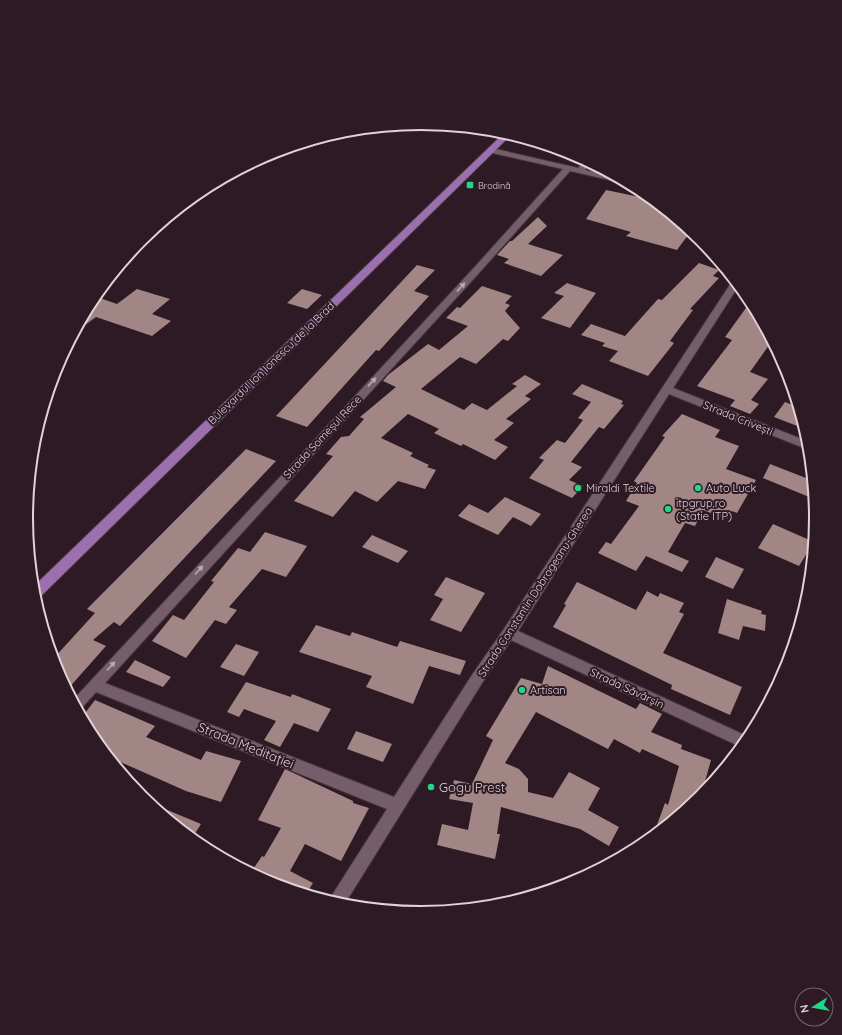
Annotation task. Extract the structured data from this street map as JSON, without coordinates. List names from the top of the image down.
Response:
{
  "streets": {
    "main road": ["Bulevardul Ion Ionescu de la Brad"],
    "street": [
      "Strada Crivești",
      "Strada Someșul Rece",
      "Strada Constantin Dobrogeanu-Gherea",
      "Strada Săvârșin",
      "Strada Meditației"
    ]
  },
  "crossings": [
    ["Strada Crivești", "Strada Constantin Dobrogeanu-Gherea"],
    ["Strada Someșul Rece", "Strada Meditației"],
    ["Strada Constantin Dobrogeanu-Gherea", "Strada Săvârșin"],
    ["Strada Constantin Dobrogeanu-Gherea", "Strada Meditației"]
  ],
  "one_way": ["Strada Someșul Rece"],
  "places": {
    "transit": ["Brodină"],
    "other": [
      "Miraldi Textile",
      "Auto Luck",
      "itpgrup.ro (Statie ITP)",
      "Artisan",
      "Gogu Prest"
    ]
  },
  "north": "left"
}
